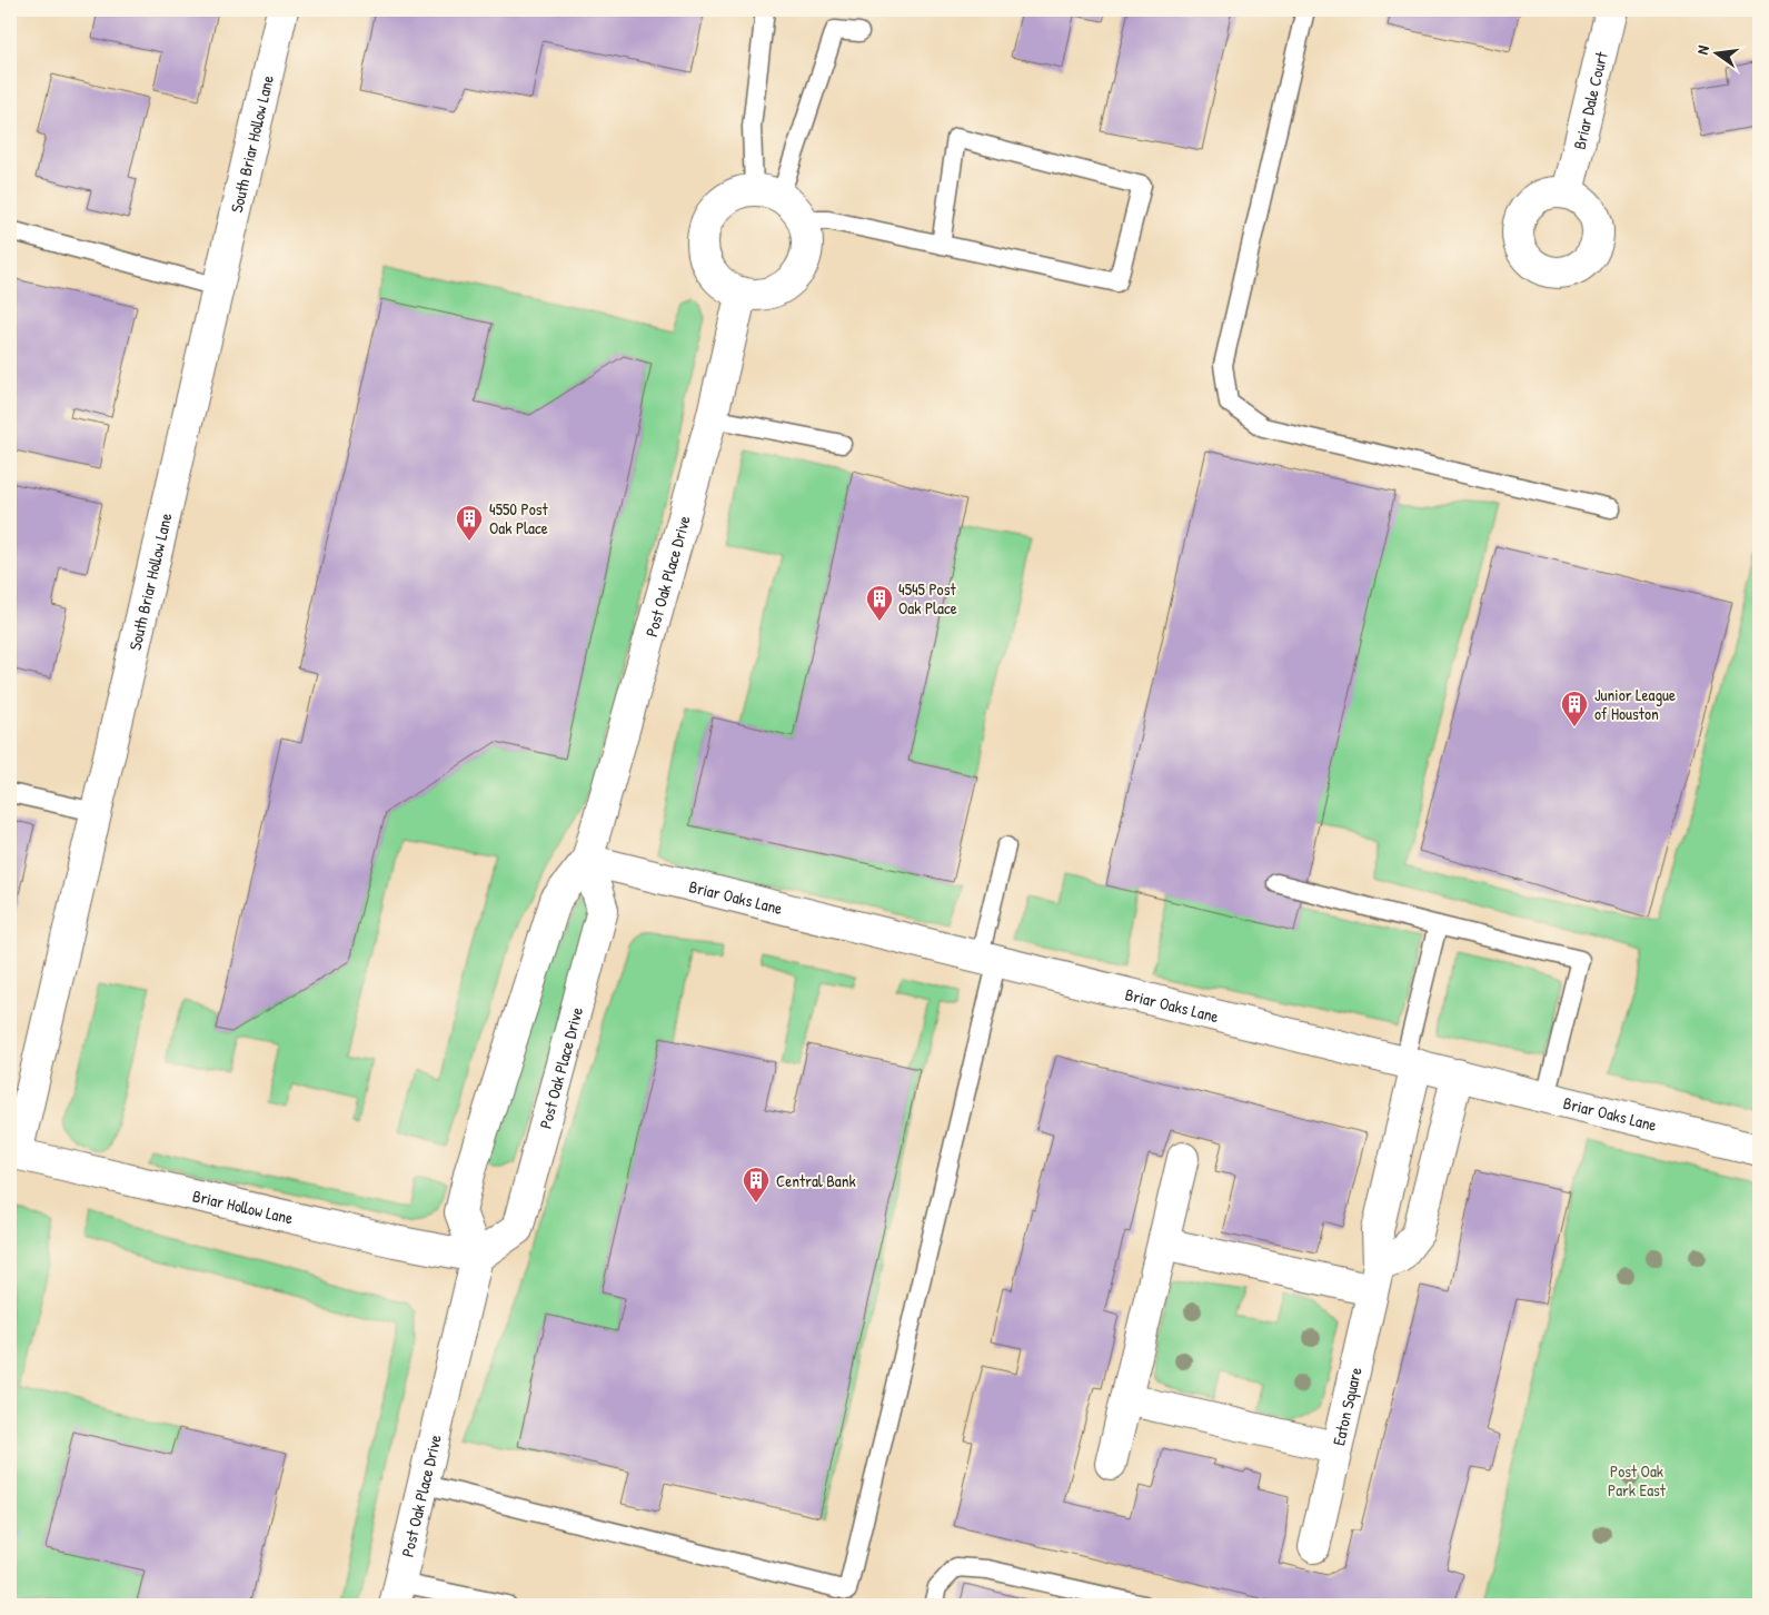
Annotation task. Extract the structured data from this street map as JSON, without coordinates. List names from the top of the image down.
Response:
{
  "streets": {
    "street": [
      "Briar Dale Court",
      "South Briar Hollow Lane",
      "Post Oak Place Drive",
      "Briar Oaks Lane",
      "Briar Hollow Lane",
      "Eaton Square"
    ]
  },
  "crossings": [
    ["South Briar Hollow Lane", "Briar Hollow Lane"],
    ["Post Oak Place Drive", "Briar Oaks Lane"],
    ["Post Oak Place Drive", "Briar Hollow Lane"],
    ["Briar Oaks Lane", "Eaton Square"]
  ],
  "parks": ["Post Oak Park East"],
  "places": {
    "building": [
      "4550 Post Oak Place",
      "4545 Post Oak Place",
      "Junior League of Houston",
      "Central Bank"
    ]
  },
  "north": "left"
}
